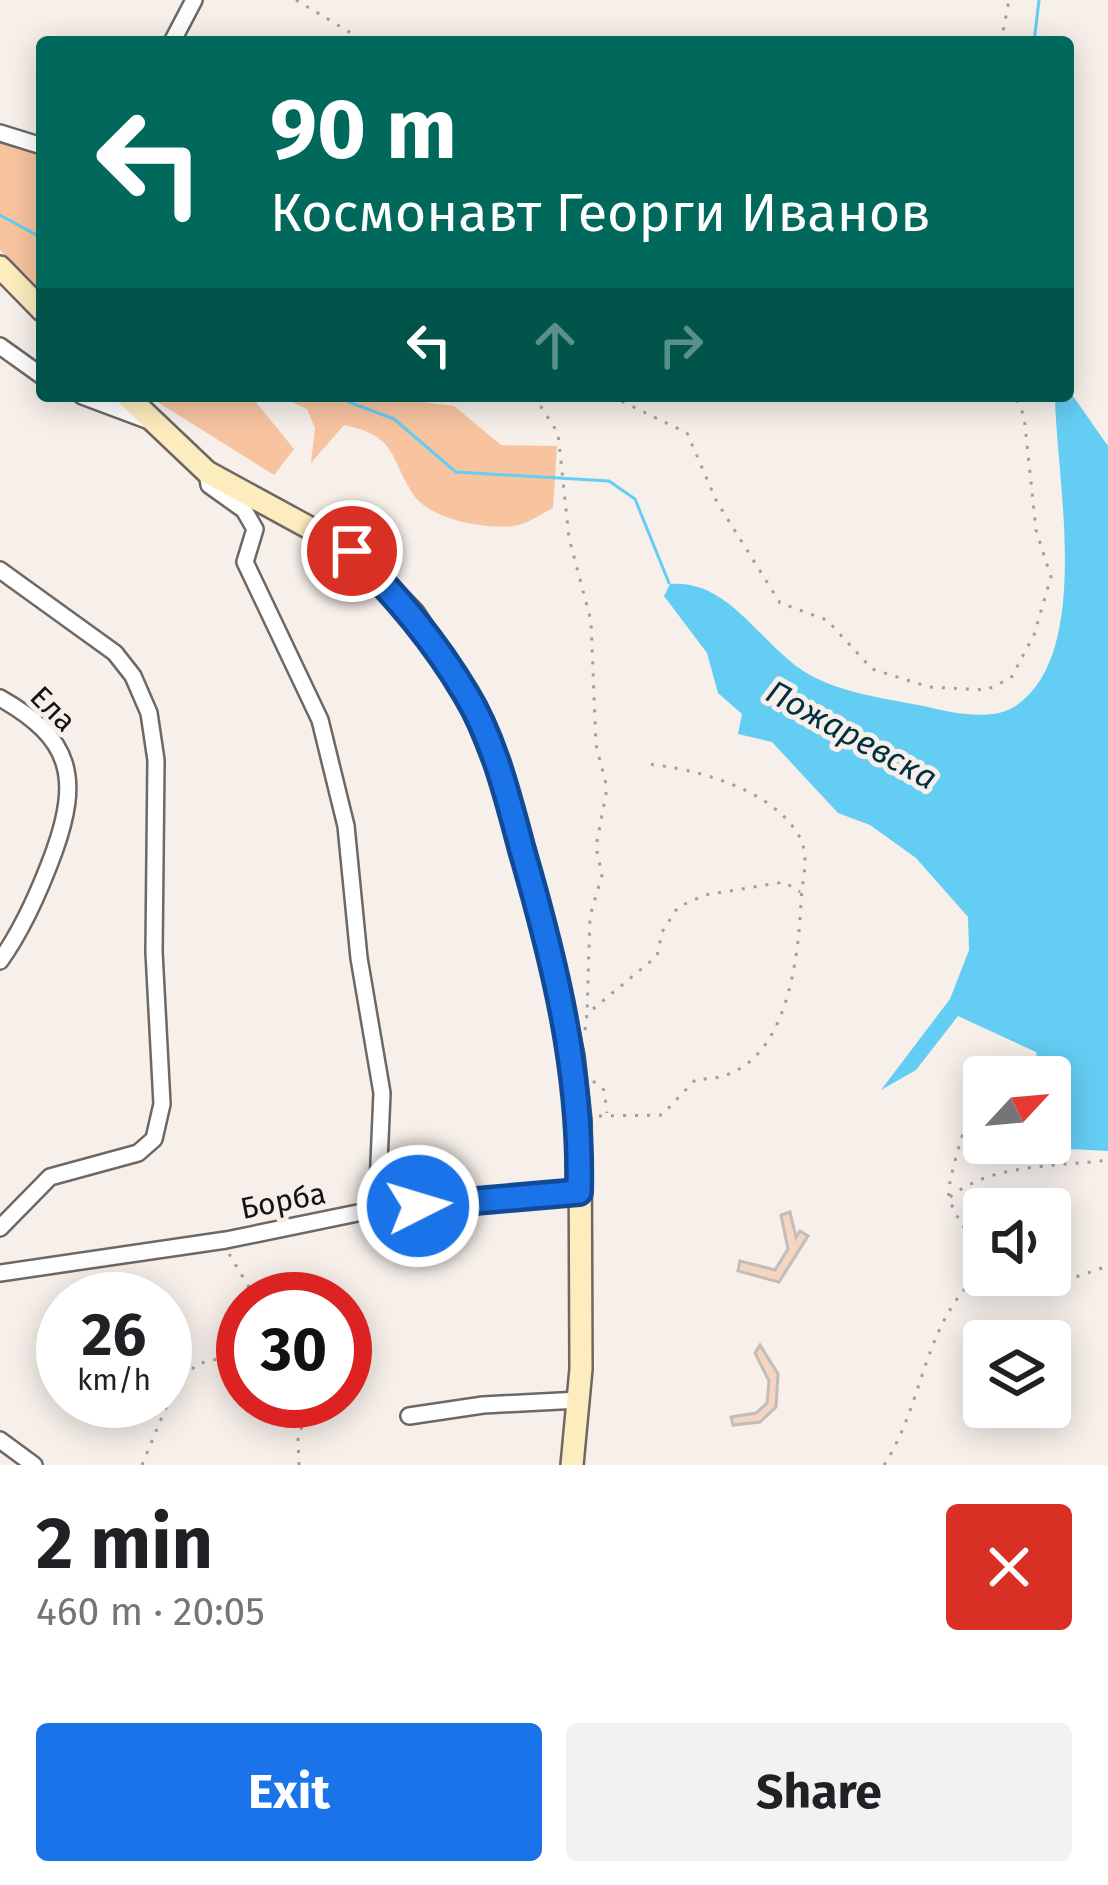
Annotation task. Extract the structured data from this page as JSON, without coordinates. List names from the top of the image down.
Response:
{
  "streets": {
    "street": ["Ела", "Борба"]
  },
  "water": ["Пожаревска"],
  "north": "top right",
  "page": {
    "turn": ["90 m", "Космонавт Георги Иванов"],
    "speed": "26 km/h",
    "limit": "30",
    "heading": ["2 min", "460 m · 20:05"],
    "buttons": ["Exit", "Share"]
  }
}
